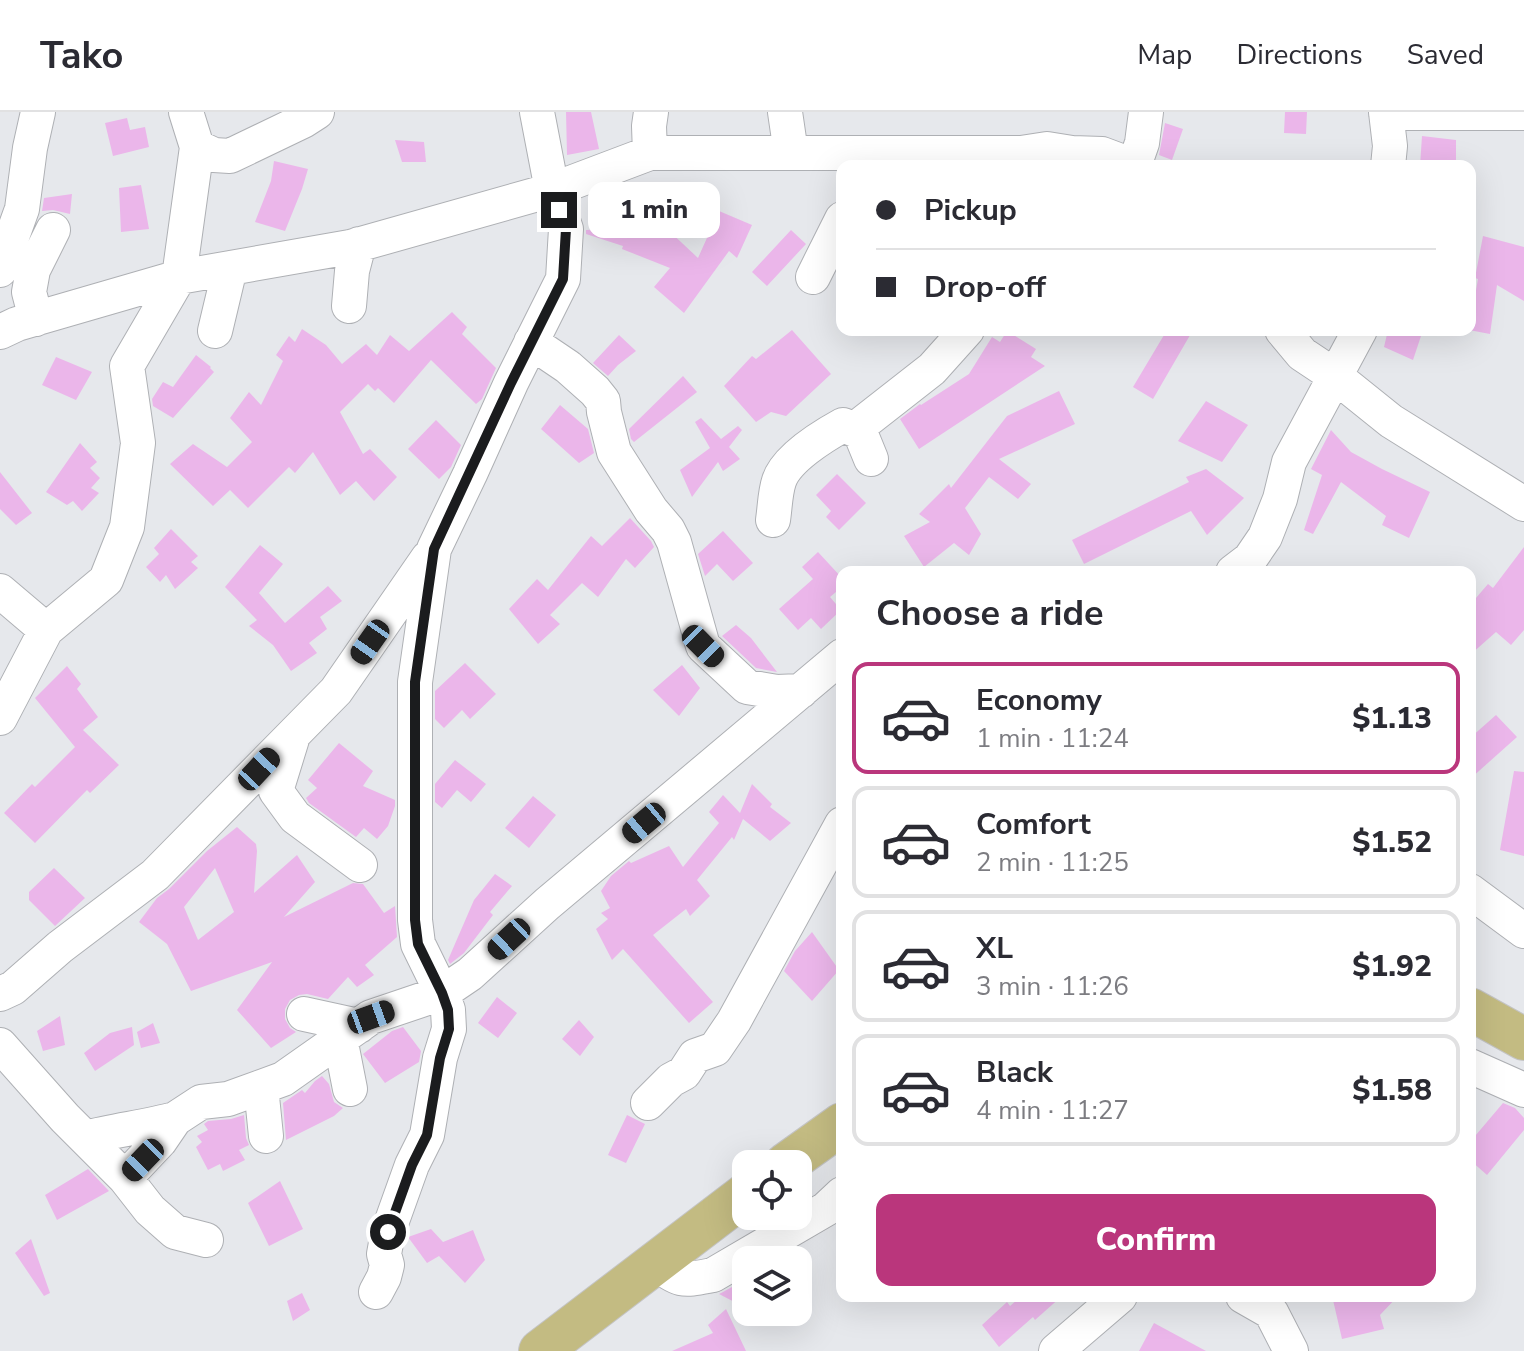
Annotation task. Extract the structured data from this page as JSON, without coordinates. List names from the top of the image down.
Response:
{
  "page": {
    "header": "Tako",
    "nav": ["Map", "Directions", "Saved"],
    "banner": ["Pickup", "Drop-off"],
    "bubble": "1 min",
    "heading": "Choose a ride",
    "list": [
      {
        "name": "Economy",
        "note": "1 min · 11:24",
        "value": "$1.13"
      },
      {
        "name": "Comfort",
        "note": "2 min · 11:25",
        "value": "$1.52"
      },
      {
        "name": "XL",
        "note": "3 min · 11:26",
        "value": "$1.92"
      },
      {
        "name": "Black",
        "note": "4 min · 11:27",
        "value": "$1.58"
      }
    ],
    "buttons": "Confirm"
  }
}
